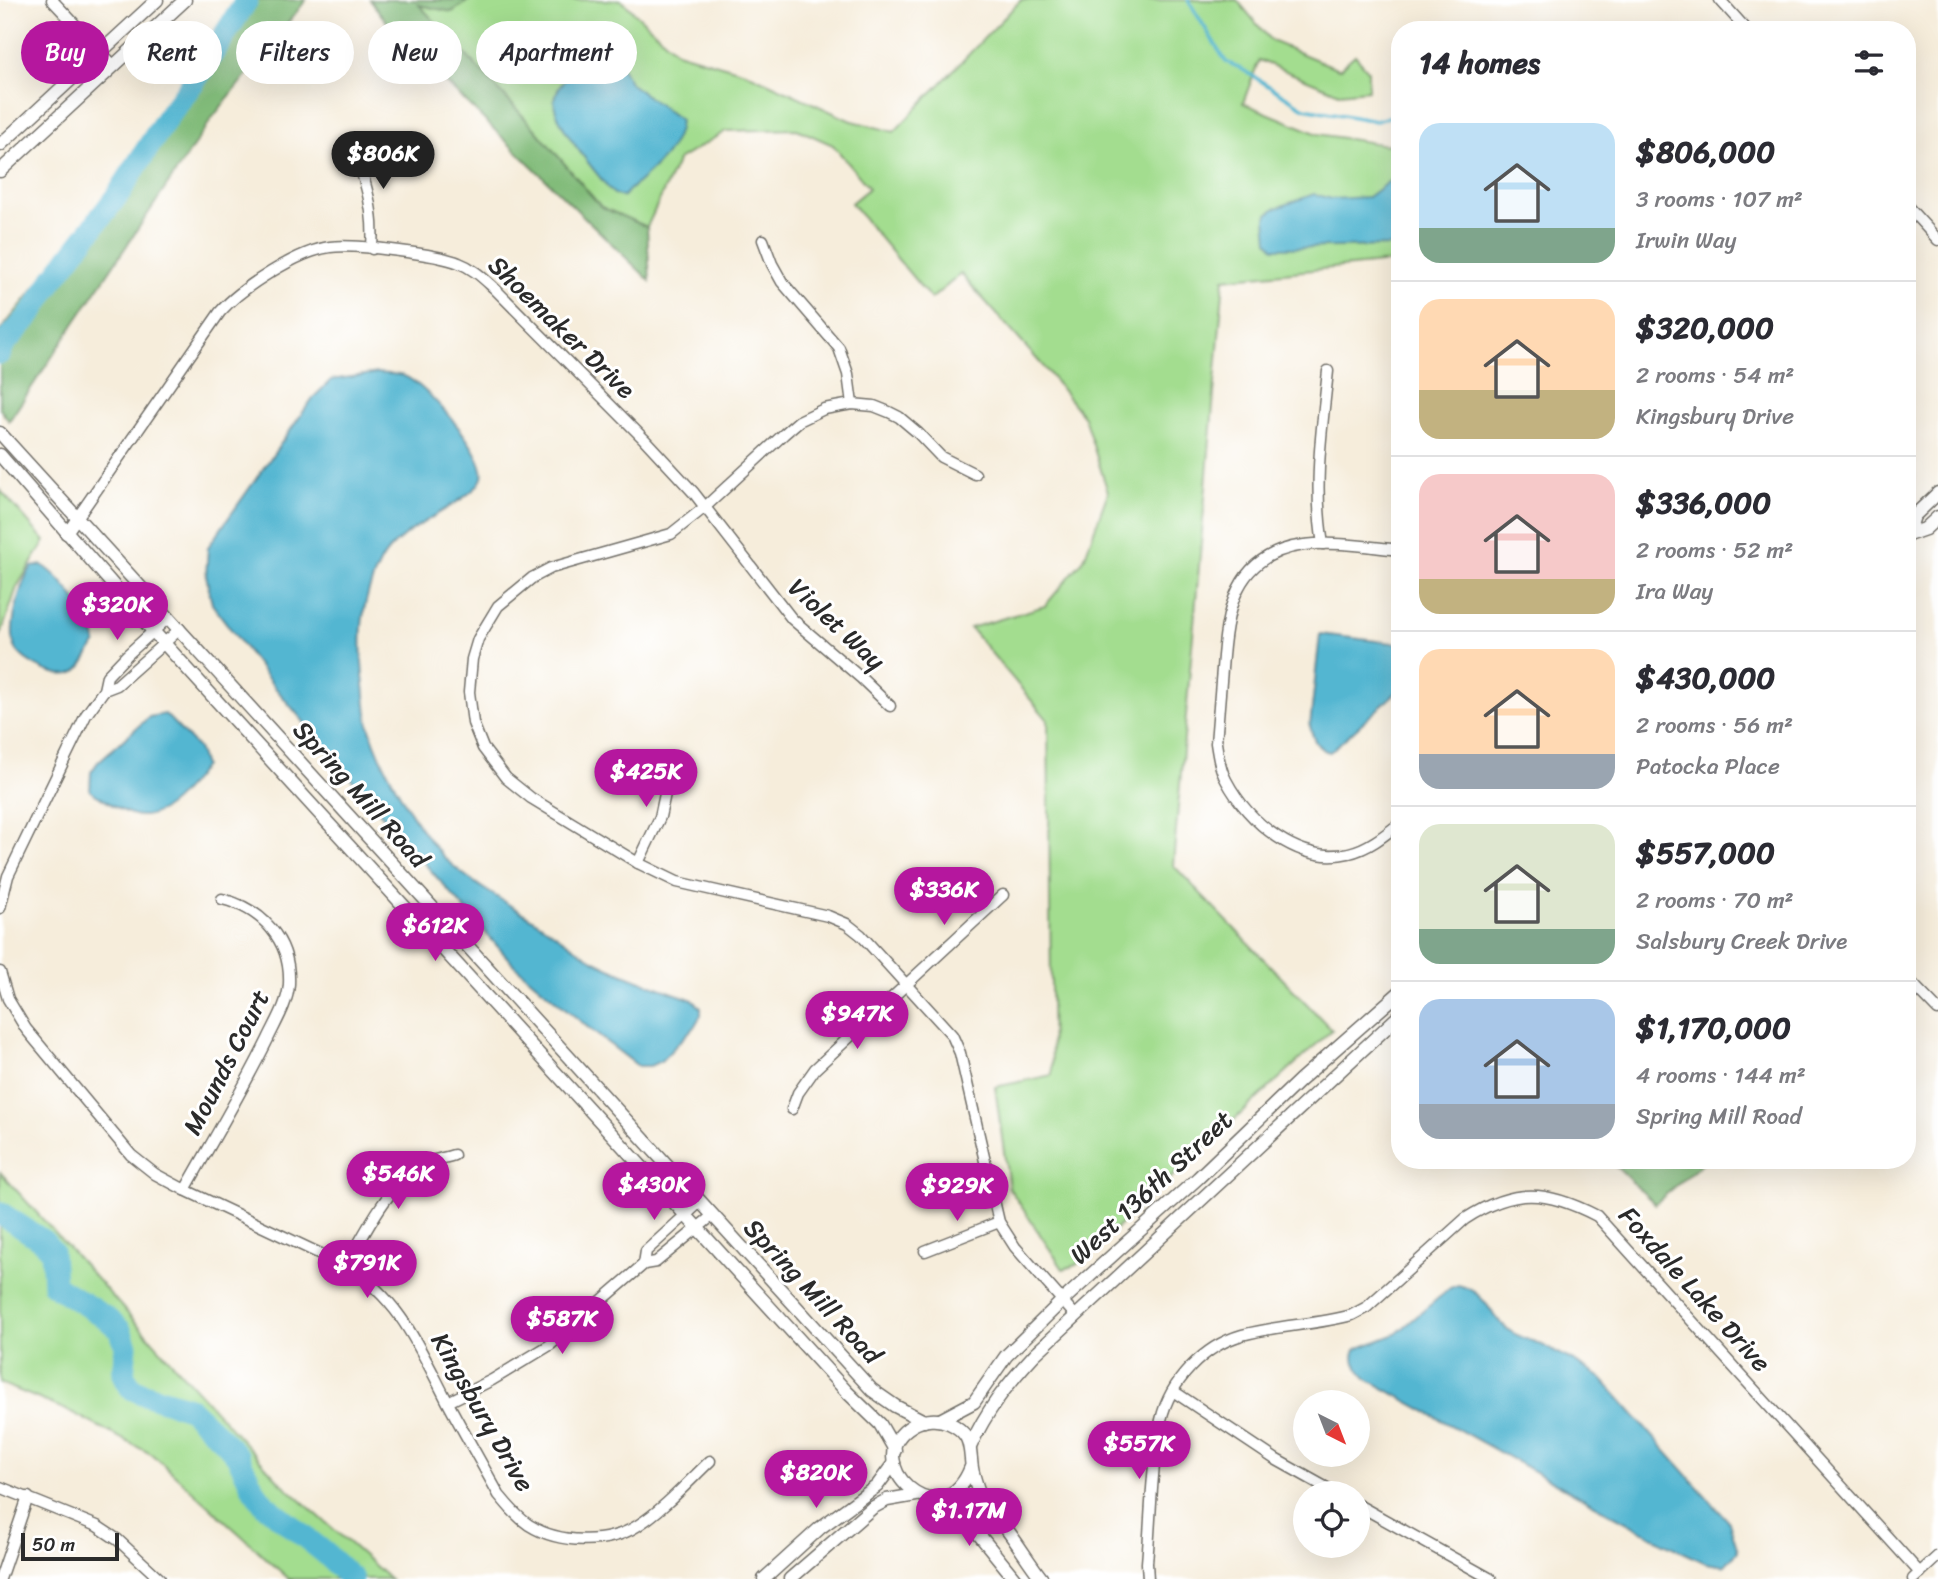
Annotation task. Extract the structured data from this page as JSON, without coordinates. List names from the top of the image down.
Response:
{
  "streets": {
    "street": [
      "Shoemaker Drive",
      "Violet Way",
      "Spring Mill Road",
      "Mounds Court",
      "West 136th Street",
      "Foxdale Lake Drive",
      "Kingsbury Drive"
    ]
  },
  "crossings": [
    ["Shoemaker Drive", "Violet Way"],
    ["Shoemaker Drive", "Spring Mill Road"],
    ["Spring Mill Road", "West 136th Street"],
    ["Mounds Court", "Kingsbury Drive"]
  ],
  "scale_bar": "50 m",
  "north": "bottom right",
  "page": {
    "chip": [
      "Buy",
      "Rent",
      "Filters",
      "New",
      "Apartment"
    ],
    "heading": "14 homes",
    "list": [
      {
        "name": "$806,000",
        "note": "3 rooms · 107 m² · Irwin Way"
      },
      {
        "name": "$320,000",
        "note": "2 rooms · 54 m² · Kingsbury Drive"
      },
      {
        "name": "$336,000",
        "note": "2 rooms · 52 m² · Ira Way"
      },
      {
        "name": "$430,000",
        "note": "2 rooms · 56 m² · Patocka Place"
      },
      {
        "name": "$557,000",
        "note": "2 rooms · 70 m² · Salsbury Creek Drive"
      },
      {
        "name": "$1,170,000",
        "note": "4 rooms · 144 m² · Spring Mill Road"
      }
    ],
    "price": [
      "$806K",
      "$320K",
      "$425K",
      "$336K",
      "$612K",
      "$947K",
      "$546K",
      "$430K",
      "$929K",
      "$791K",
      "$587K",
      "$557K",
      "$820K",
      "$1.17M"
    ],
    "scale": "50 m"
  }
}
